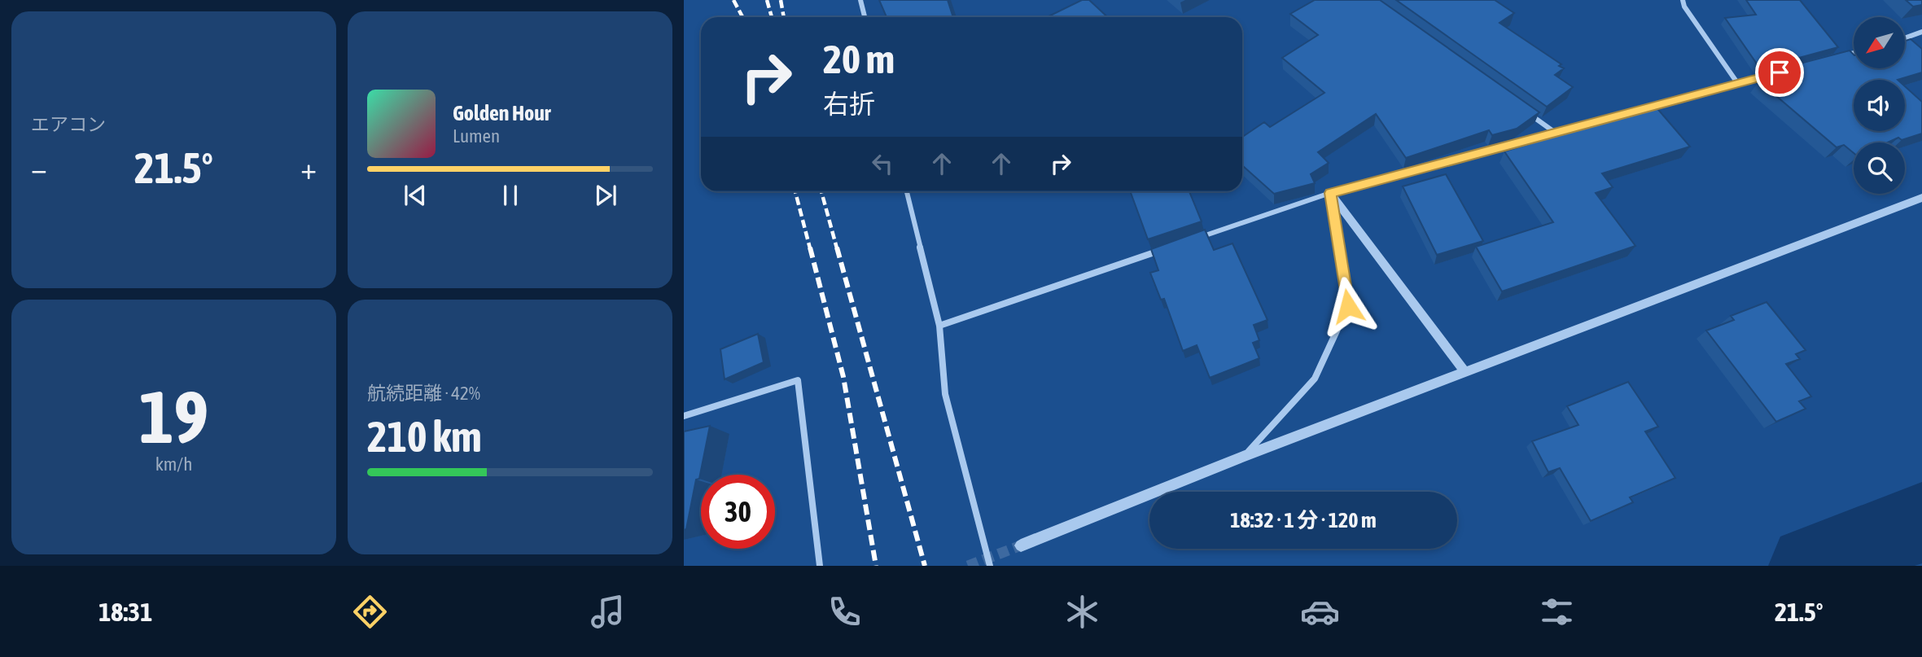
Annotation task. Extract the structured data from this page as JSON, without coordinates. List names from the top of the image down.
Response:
{
  "north": "bottom left",
  "page": {
    "tile": [
      "エアコン",
      ["19", "km/h"],
      ["航続距離 · 42%", "210 km"]
    ],
    "turn": ["20 m", "右折"],
    "song": ["Golden Hour", "Lumen"],
    "heat": ["−", "21.5°", "+"],
    "limit": "30",
    "trip": "18:32 · 1 分 · 120 m",
    "tabs": ["18:31", "21.5°"]
  }
}
